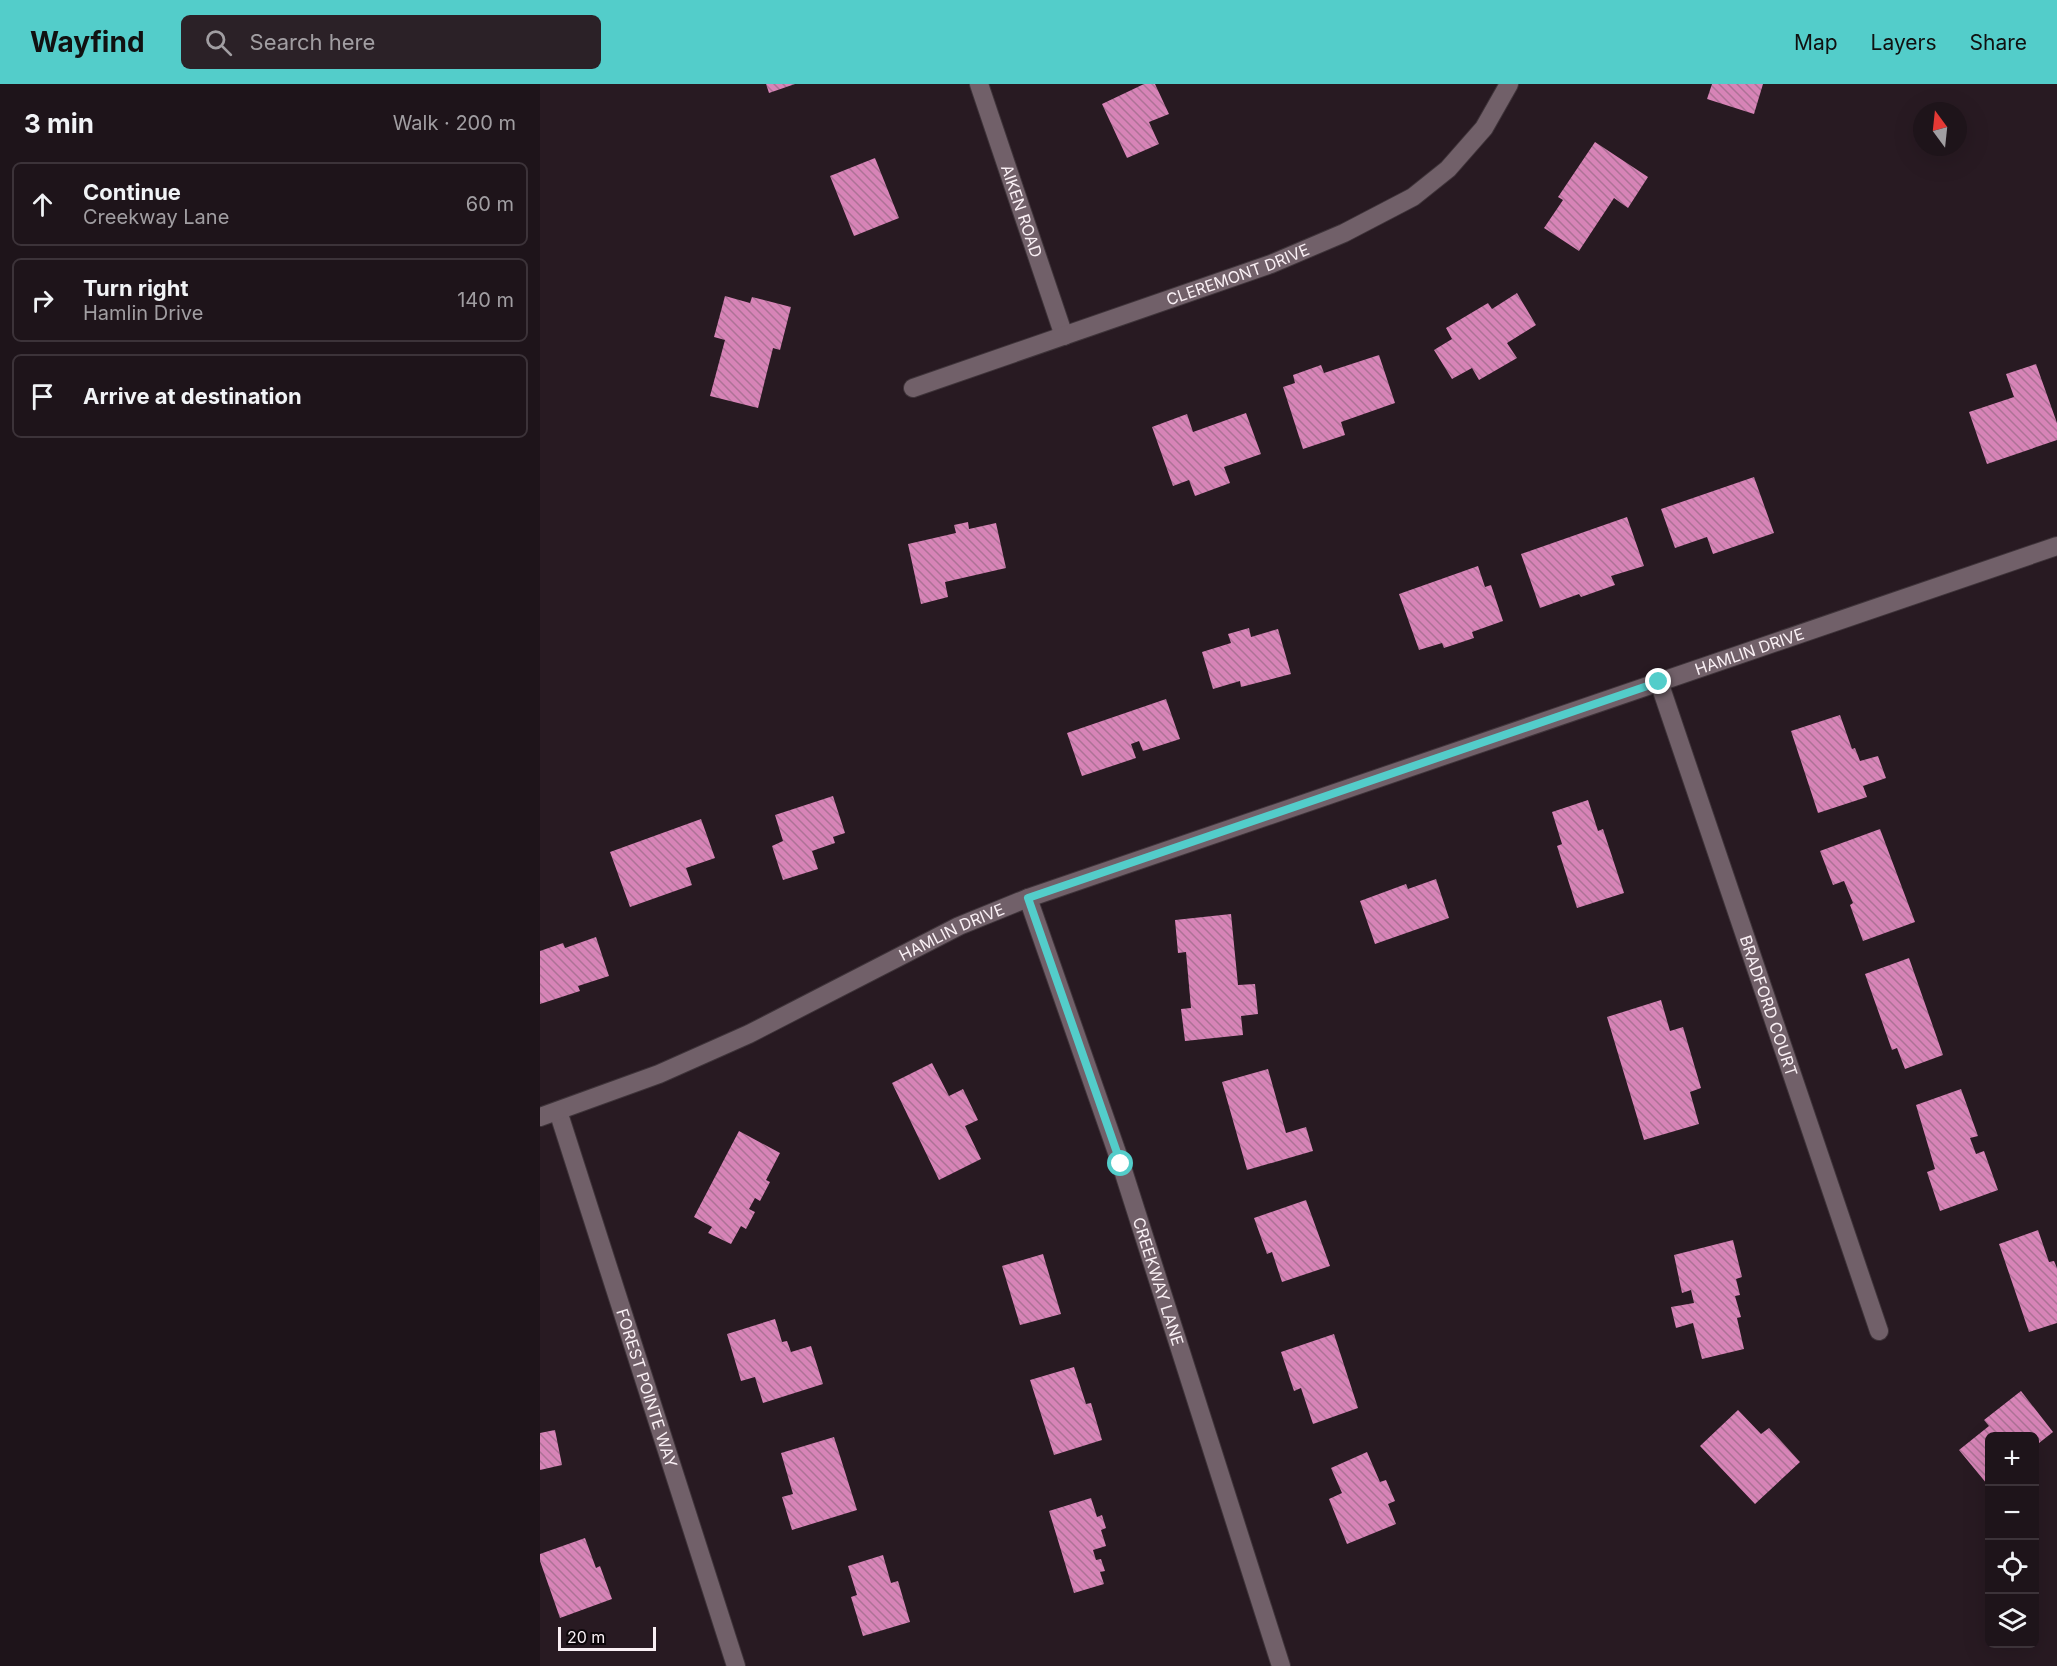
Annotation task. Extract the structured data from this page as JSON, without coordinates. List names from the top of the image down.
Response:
{
  "streets": {
    "street": [
      "AIKEN ROAD",
      "CLEREMONT DRIVE",
      "HAMLIN DRIVE",
      "BRADFORD COURT",
      "CREEKWAY LANE",
      "FOREST POINTE WAY"
    ]
  },
  "crossings": [
    ["AIKEN ROAD", "CLEREMONT DRIVE"],
    ["HAMLIN DRIVE", "BRADFORD COURT"],
    ["HAMLIN DRIVE", "CREEKWAY LANE"],
    ["HAMLIN DRIVE", "FOREST POINTE WAY"]
  ],
  "scale_bar": "20 m",
  "north": "top",
  "page": {
    "header": "Wayfind",
    "search": "Search here",
    "nav": ["Map", "Layers", "Share"],
    "heading": ["3 min", "Walk · 200 m"],
    "list": [
      ["Continue", "Creekway Lane", "60 m"],
      ["Turn right", "Hamlin Drive", "140 m"],
      "Arrive at destination"
    ],
    "map_buttons": ["+", "−"],
    "scale": "20 m"
  }
}
